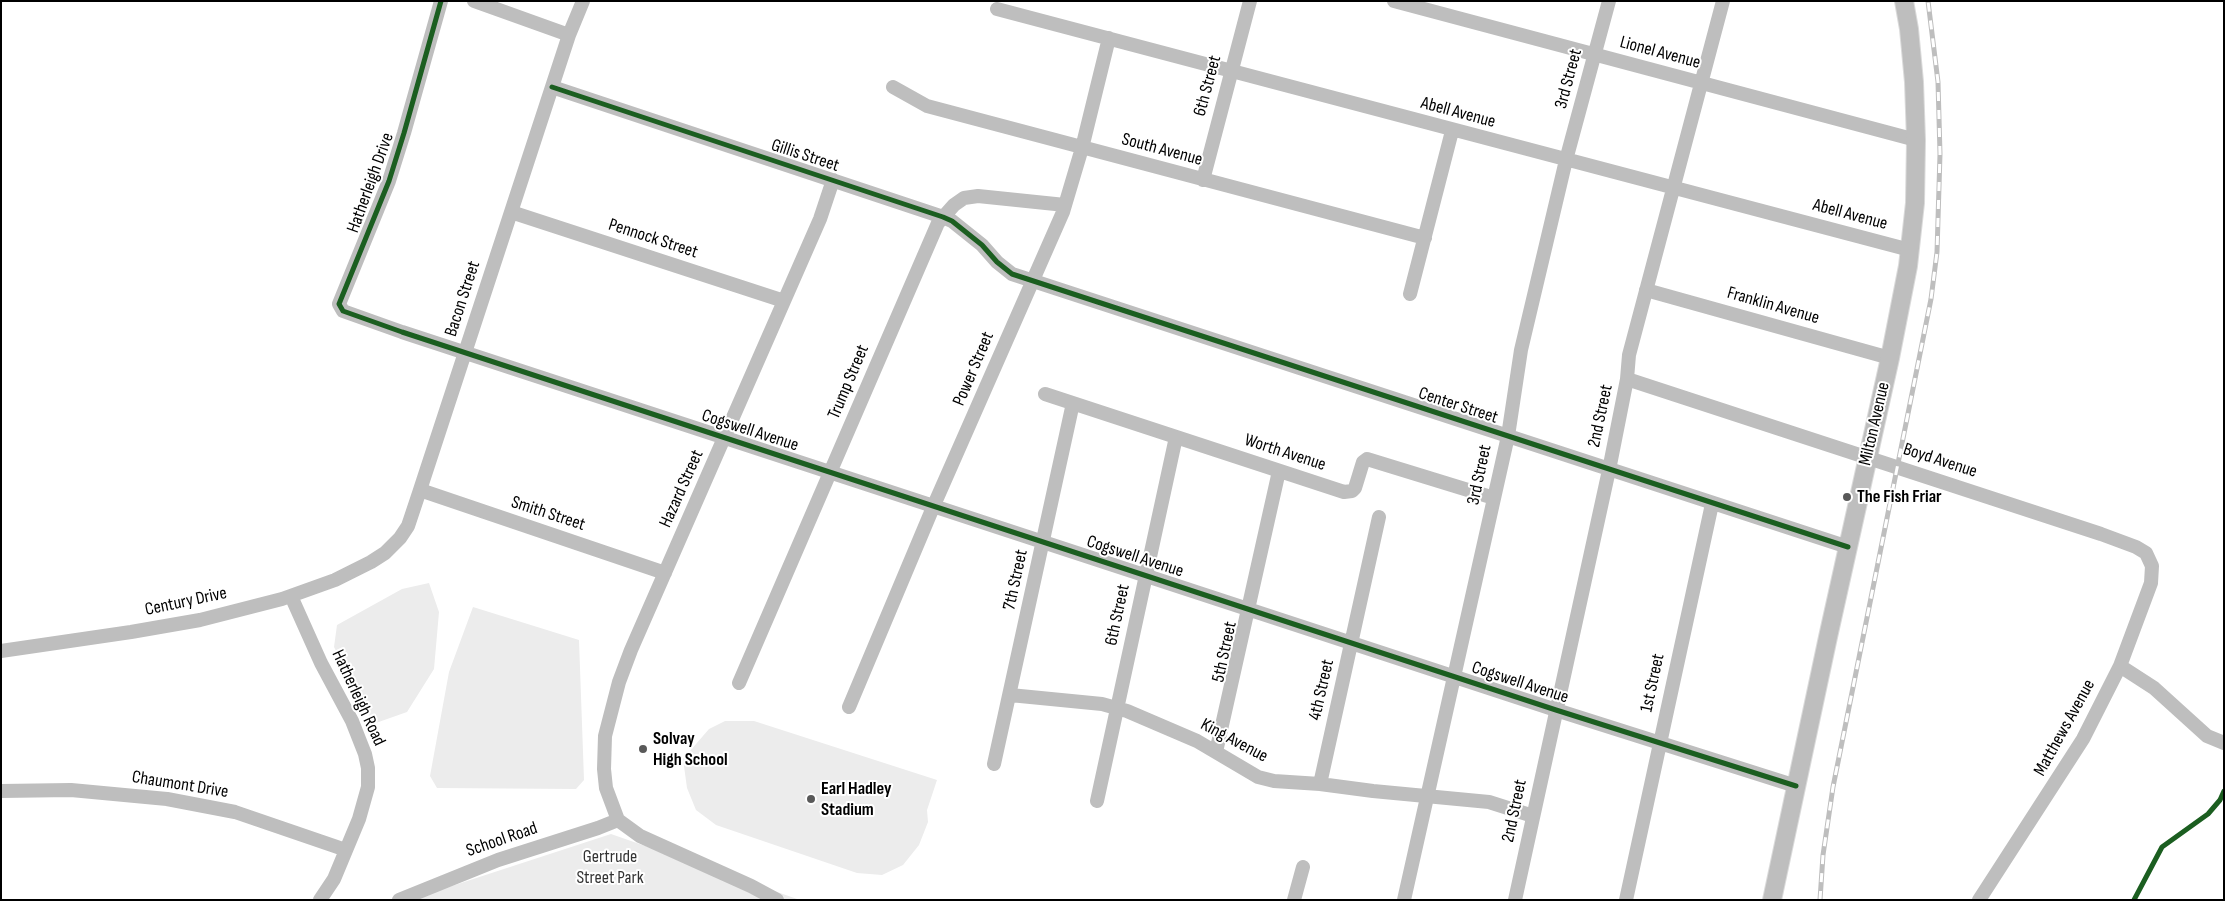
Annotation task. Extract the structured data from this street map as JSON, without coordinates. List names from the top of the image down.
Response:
{
  "streets": {
    "main road": ["Milton Avenue"],
    "street": [
      "Lionel Avenue",
      "3rd Street",
      "6th Street",
      "Abell Avenue",
      "South Avenue",
      "Gillis Street",
      "Hatherleigh Drive",
      "Pennock Street",
      "Bacon Street",
      "Franklin Avenue",
      "Power Street",
      "Trump Street",
      "Center Street",
      "2nd Street",
      "Cogswell Avenue",
      "Worth Avenue",
      "Boyd Avenue",
      "Hazard Street",
      "Smith Street",
      "7th Street",
      "Century Drive",
      "5th Street",
      "1st Street",
      "4th Street",
      "Hatherleigh Road",
      "Matthews Avenue",
      "King Avenue",
      "Chaumont Drive",
      "School Road"
    ]
  },
  "crossings": [
    ["Lionel Avenue", "3rd Street"],
    ["Lionel Avenue", "2nd Street"],
    ["Lionel Avenue", "Milton Avenue"],
    ["3rd Street", "Abell Avenue"],
    ["3rd Street", "Center Street"],
    ["3rd Street", "Cogswell Avenue"],
    ["3rd Street", "Worth Avenue"],
    ["3rd Street", "King Avenue"],
    ["6th Street", "Abell Avenue"],
    ["6th Street", "South Avenue"],
    ["6th Street", "Cogswell Avenue"],
    ["6th Street", "Worth Avenue"],
    ["6th Street", "King Avenue"],
    ["Abell Avenue", "Power Street"],
    ["Abell Avenue", "2nd Street"],
    ["Abell Avenue", "Milton Avenue"],
    ["South Avenue", "Power Street"],
    ["Gillis Street", "Bacon Street"],
    ["Gillis Street", "Power Street"],
    ["Gillis Street", "Trump Street"],
    ["Gillis Street", "Center Street"],
    ["Gillis Street", "Hazard Street"],
    ["Hatherleigh Drive", "Cogswell Avenue"],
    ["Pennock Street", "Bacon Street"],
    ["Pennock Street", "Hazard Street"],
    ["Bacon Street", "Cogswell Avenue"],
    ["Bacon Street", "Smith Street"],
    ["Bacon Street", "Century Drive"],
    ["Franklin Avenue", "2nd Street"],
    ["Franklin Avenue", "Milton Avenue"],
    ["Power Street", "Trump Street"],
    ["Power Street", "Center Street"],
    ["Power Street", "Cogswell Avenue"],
    ["Trump Street", "Cogswell Avenue"],
    ["Center Street", "2nd Street"],
    ["Center Street", "Milton Avenue"],
    ["Center Street", "1st Street"],
    ["2nd Street", "Cogswell Avenue"],
    ["2nd Street", "Boyd Avenue"],
    ["2nd Street", "King Avenue"],
    ["Milton Avenue", "Cogswell Avenue"],
    ["Milton Avenue", "Boyd Avenue"],
    ["Cogswell Avenue", "Hazard Street"],
    ["Cogswell Avenue", "7th Street"],
    ["Cogswell Avenue", "5th Street"],
    ["Cogswell Avenue", "1st Street"],
    ["Cogswell Avenue", "4th Street"],
    ["Worth Avenue", "7th Street"],
    ["Worth Avenue", "5th Street"],
    ["Boyd Avenue", "Matthews Avenue"],
    ["Hazard Street", "Smith Street"],
    ["Hazard Street", "School Road"],
    ["7th Street", "King Avenue"],
    ["Century Drive", "Hatherleigh Road"],
    ["5th Street", "King Avenue"],
    ["4th Street", "King Avenue"],
    ["Hatherleigh Road", "Chaumont Drive"]
  ],
  "parks": ["Gertrude Street Park"],
  "places": ["The Fish Friar", "Solvay High School", "Earl Hadley Stadium"]
}
